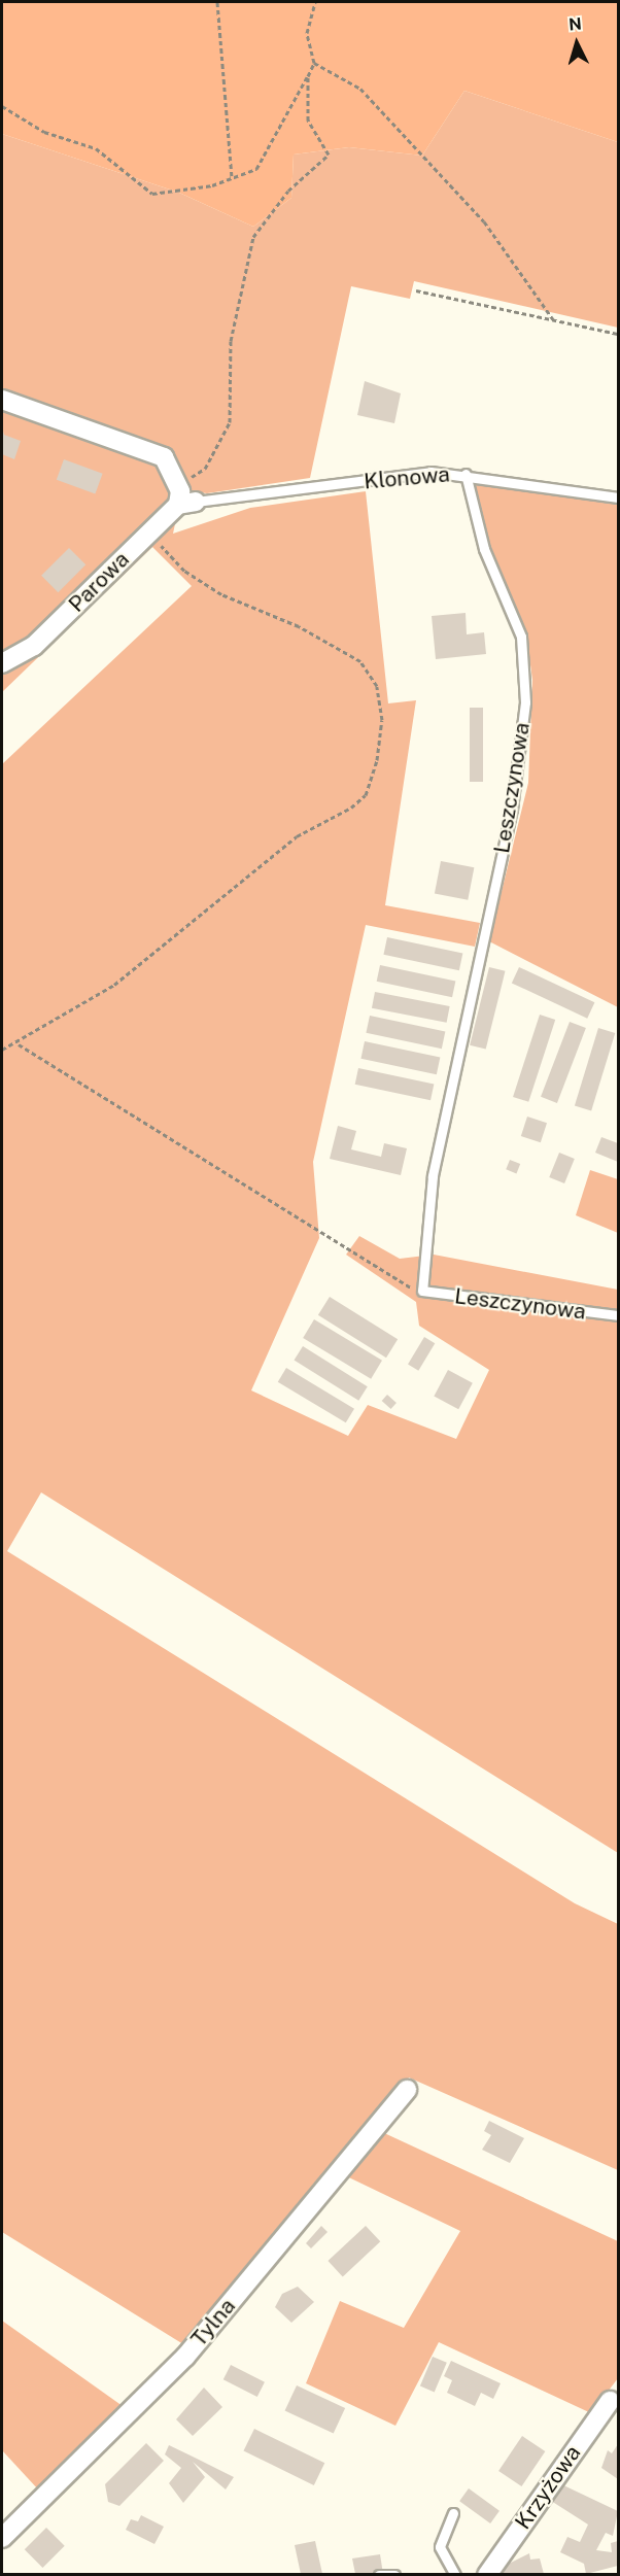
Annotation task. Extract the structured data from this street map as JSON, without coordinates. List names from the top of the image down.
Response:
{
  "streets": {
    "street": ["Parowa", "Tylna", "Krzyżowa"],
    "lane": ["Klonowa", "Leszczynowa"]
  },
  "crossings": [
    ["Klonowa", "Parowa"],
    ["Klonowa", "Leszczynowa"]
  ],
  "north": "top"
}
